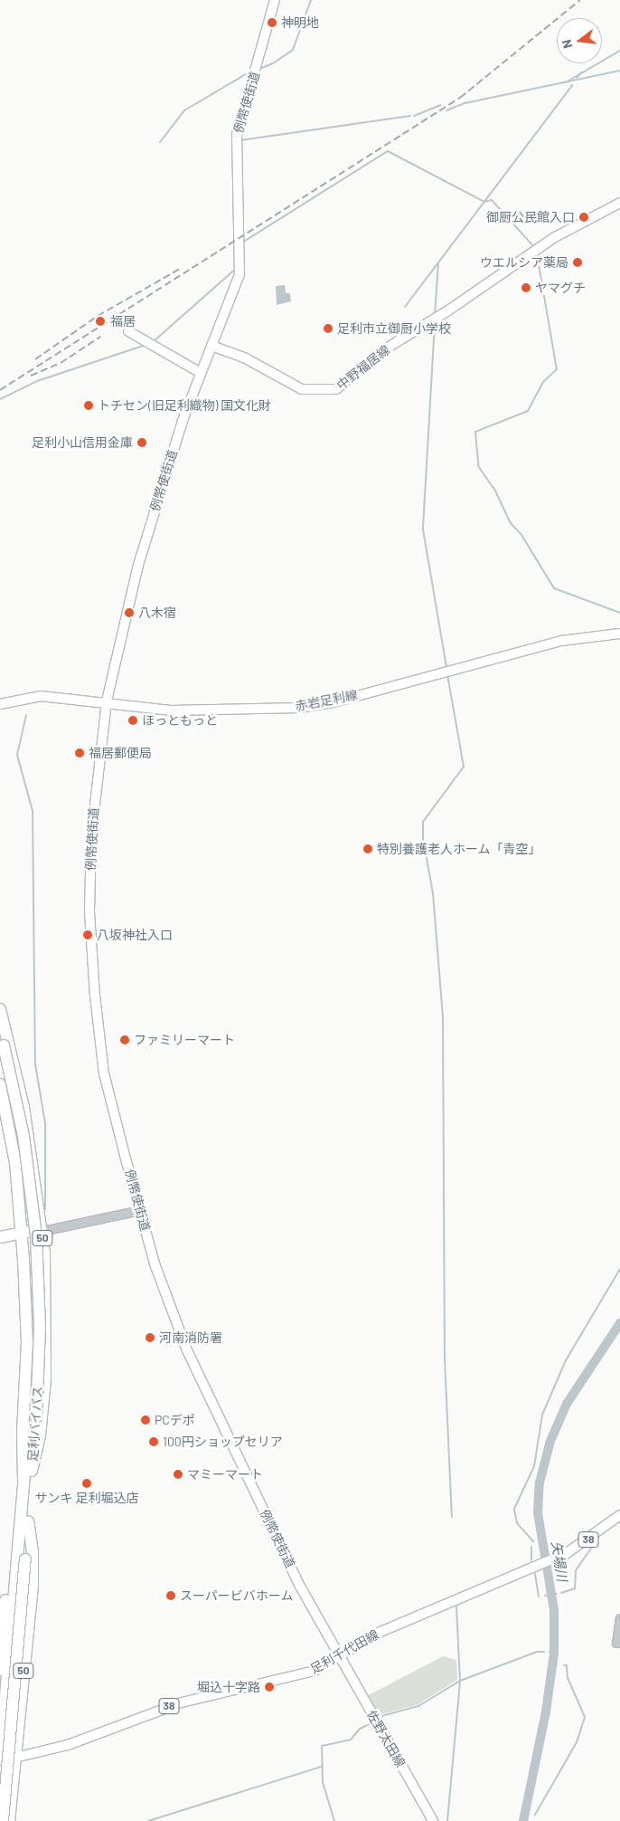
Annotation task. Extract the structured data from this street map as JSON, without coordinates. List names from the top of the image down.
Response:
{
  "streets": {
    "highway": ["50", "足利バイパス"],
    "main road": [
      "例幣使街道",
      "中野福居線",
      "赤岩足利線",
      "38",
      "足利千代田線",
      "佐野太田線"
    ]
  },
  "crossings": [
    ["例幣使街道", "中野福居線"],
    ["例幣使街道", "赤岩足利線"],
    ["例幣使街道", "足利千代田線"],
    ["例幣使街道", "佐野太田線"],
    ["50", "足利バイパス"],
    ["50", "足利千代田線"],
    ["足利バイパス", "足利千代田線"],
    ["足利千代田線", "佐野太田線"]
  ],
  "water": ["矢場川"],
  "places": [
    "神明地",
    "御厨公民館入口",
    "ウエルシア薬局",
    "ヤマグチ",
    "福居",
    "足利市立御厨小学校",
    "トチセン(旧足利織物) 国文化財",
    "足利小山信用金庫",
    "八木宿",
    "ほっともっと",
    "福居郵便局",
    "特別養護老人ホーム「青空」",
    "八坂神社入口",
    "ファミリーマート",
    "河南消防署",
    "PCデポ",
    "100円ショップセリア",
    "マミーマート",
    "サンキ 足利堀込店",
    "スーパービバホーム",
    "堀込十字路"
  ],
  "north": "left"
}
